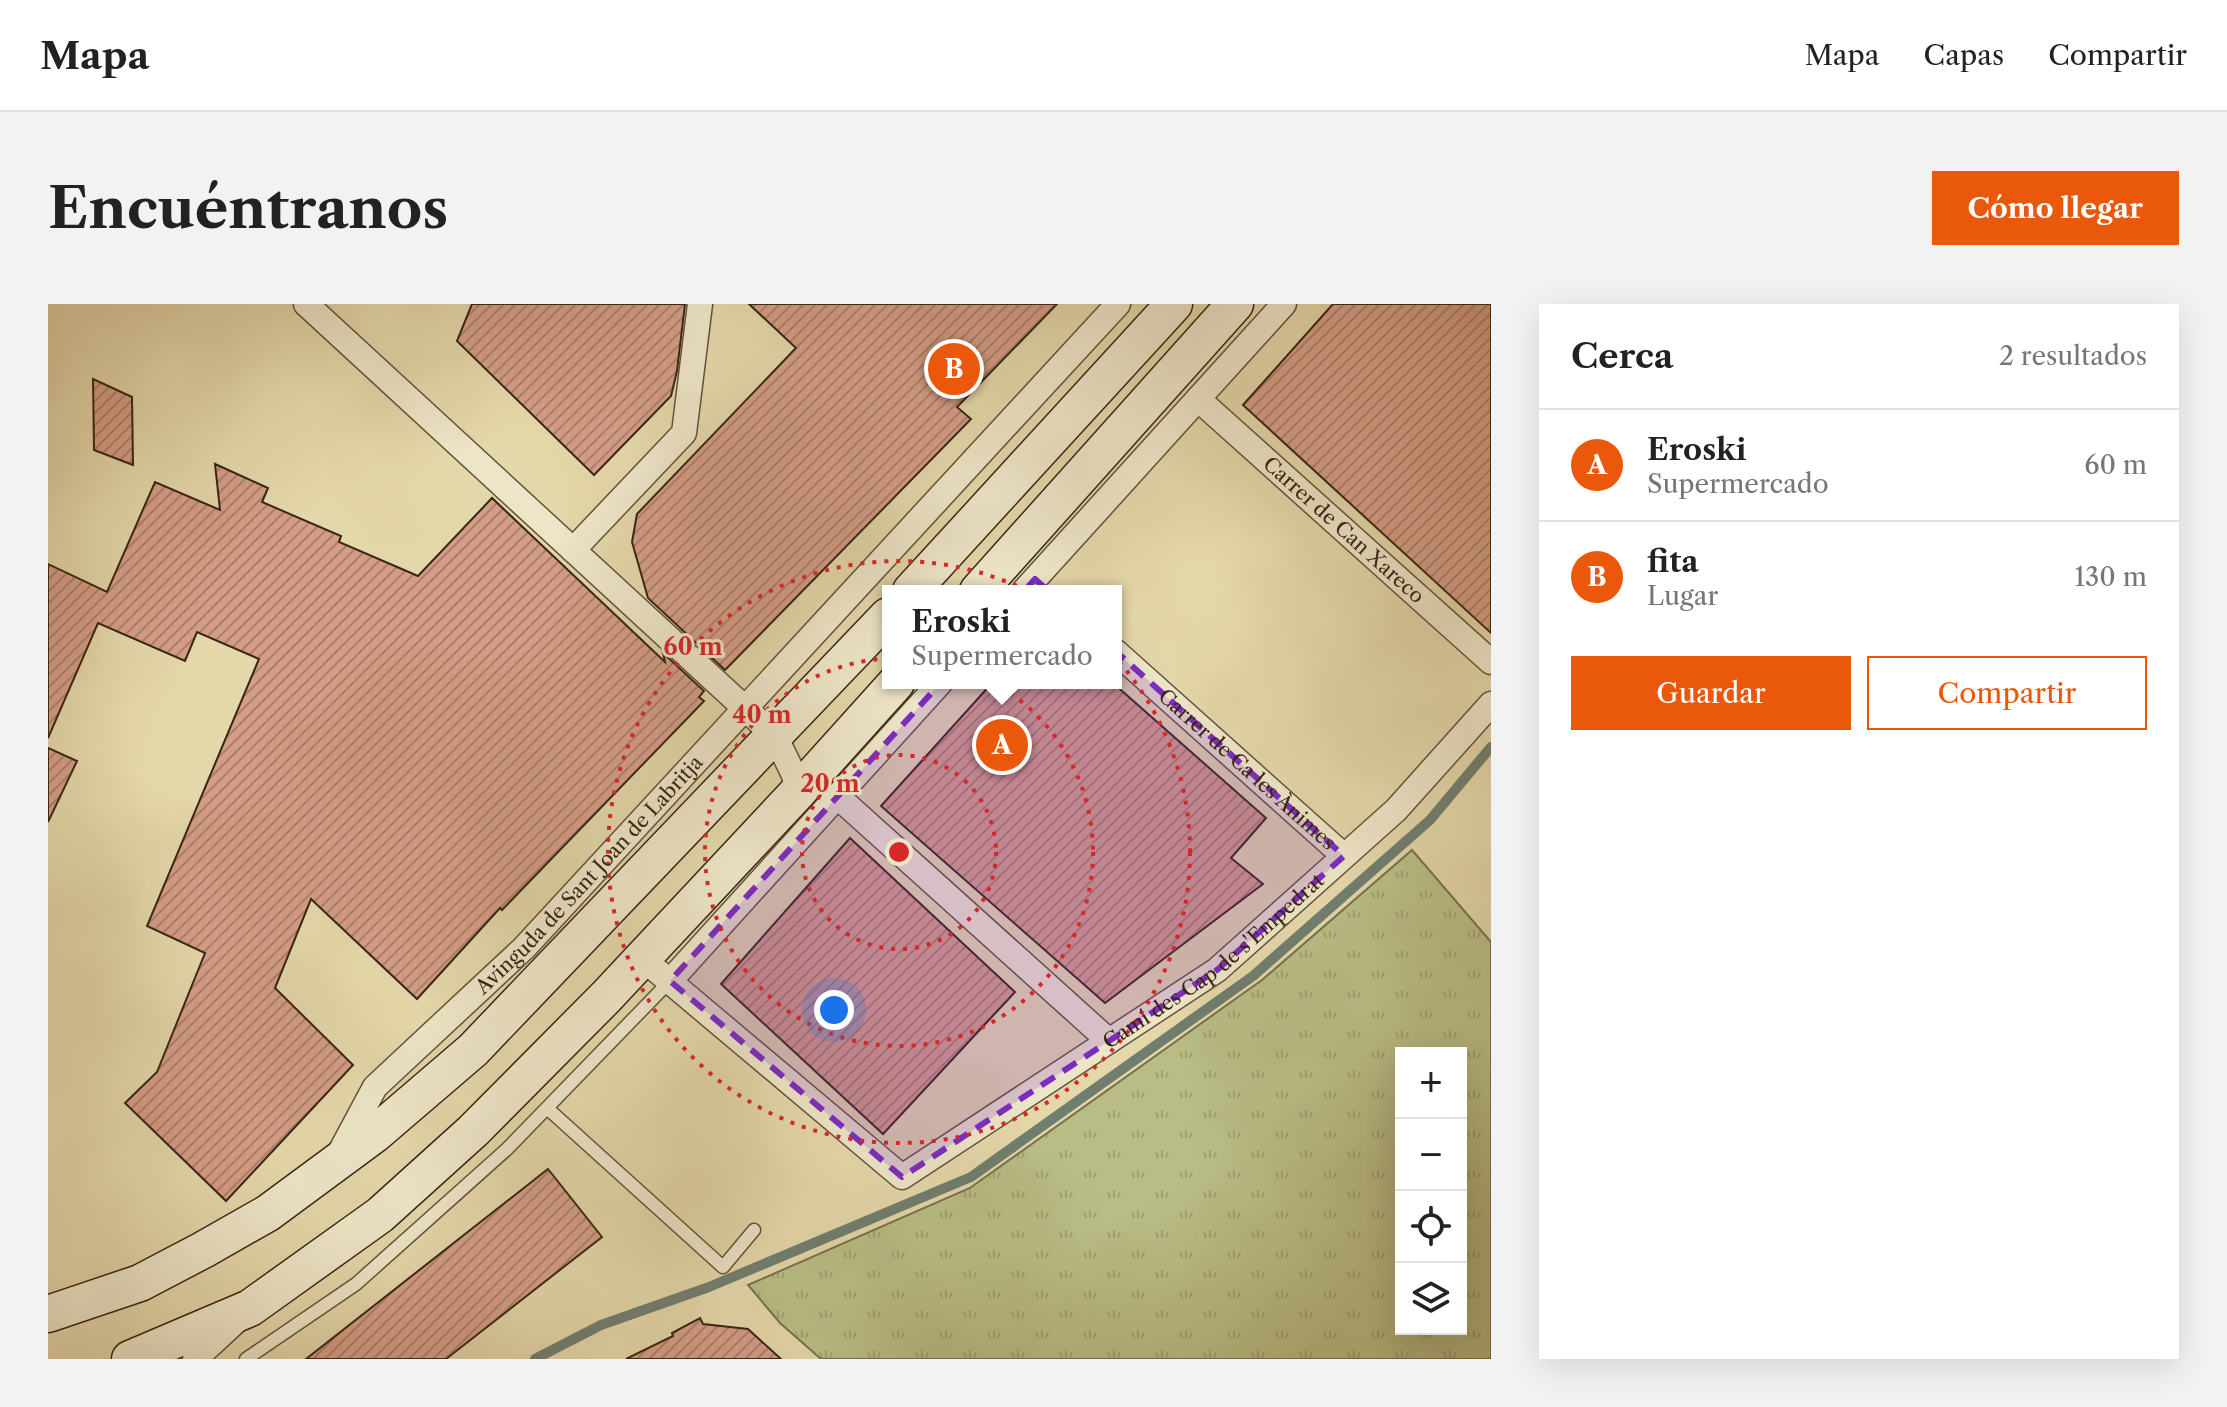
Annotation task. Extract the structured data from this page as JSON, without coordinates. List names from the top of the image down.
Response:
{
  "streets": {
    "main road": ["Avinguda de Sant Joan de Labritja"],
    "street": ["Carrer de Can Xareco", "Carrer de Ca les Ànimes", "Camí des Cap de s'Empedrat"]
  },
  "crossings": [
    ["Carrer de Ca les Ànimes", "Camí des Cap de s'Empedrat"]
  ],
  "page": {
    "header": "Mapa",
    "nav": ["Mapa", "Capas", "Compartir"],
    "buttons": [
      "Cómo llegar",
      ["Guardar", "Compartir"]
    ],
    "title": "Encuéntranos",
    "heading": ["Cerca", "2 resultados"],
    "pins": ["B", "A"],
    "list": [
      {
        "mark": "A",
        "name": "Eroski",
        "note": "Supermercado",
        "value": "60 m"
      },
      {
        "mark": "B",
        "name": "fita",
        "note": "Lugar",
        "value": "130 m"
      }
    ],
    "popup": ["Eroski", "Supermercado"],
    "map_buttons": ["+", "−"]
  },
  "rings": ["60 m", "40 m", "20 m"]
}
